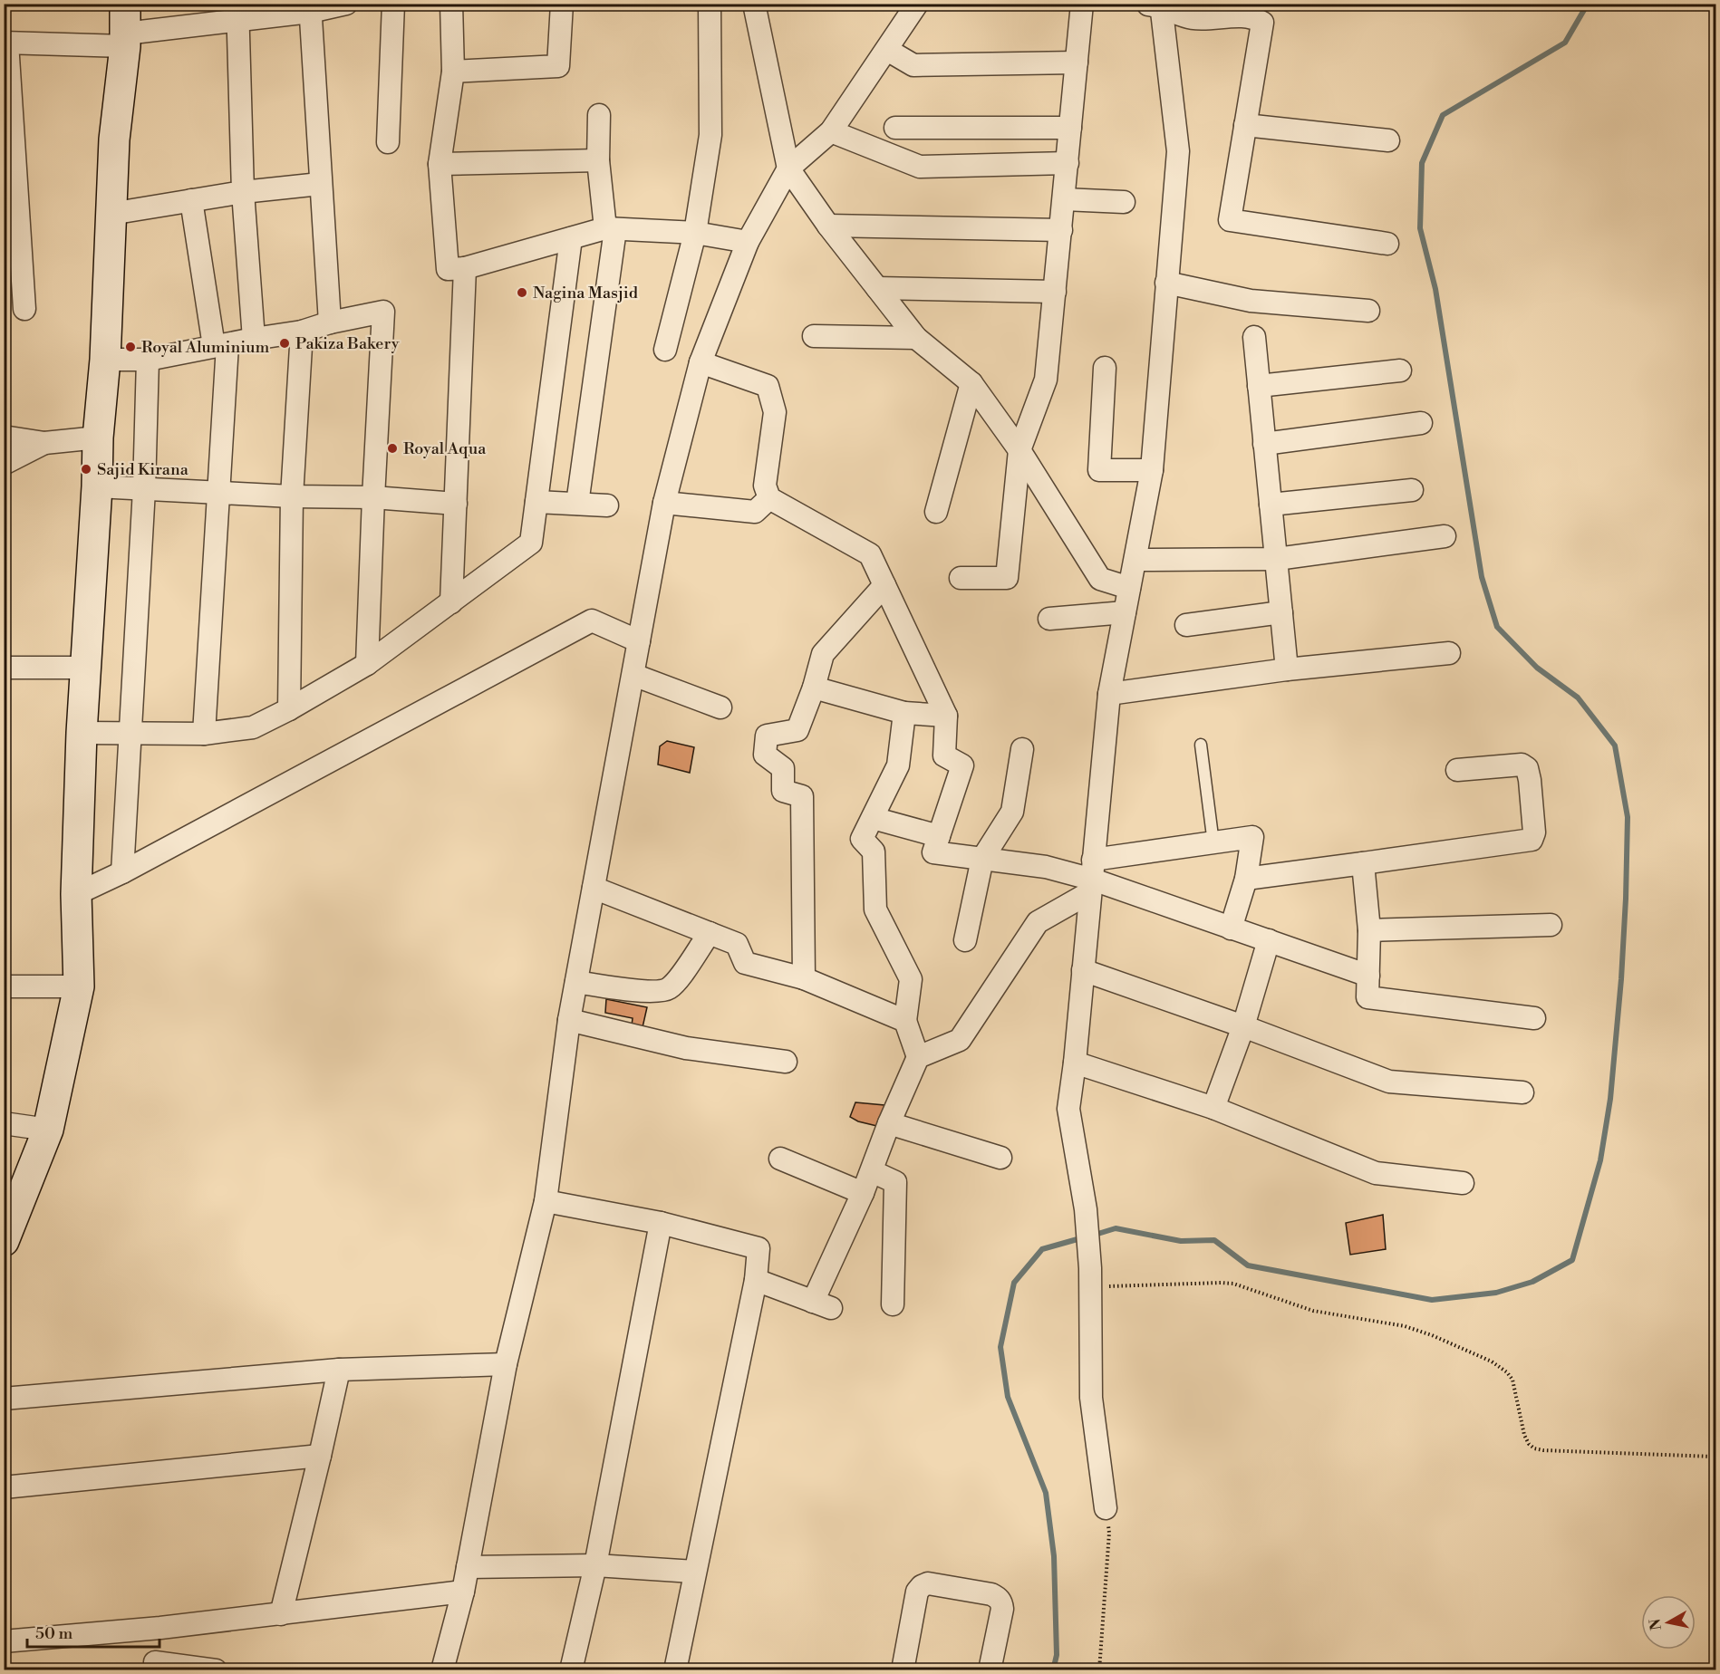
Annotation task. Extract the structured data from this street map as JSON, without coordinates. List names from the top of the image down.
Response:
{
  "places": [
    "Nagina Masjid",
    "Pakiza Bakery",
    "Royal Aluminium",
    "Royal Aqua",
    "Sajid Kirana"
  ],
  "scale_bar": "50 m",
  "north": "left"
}
